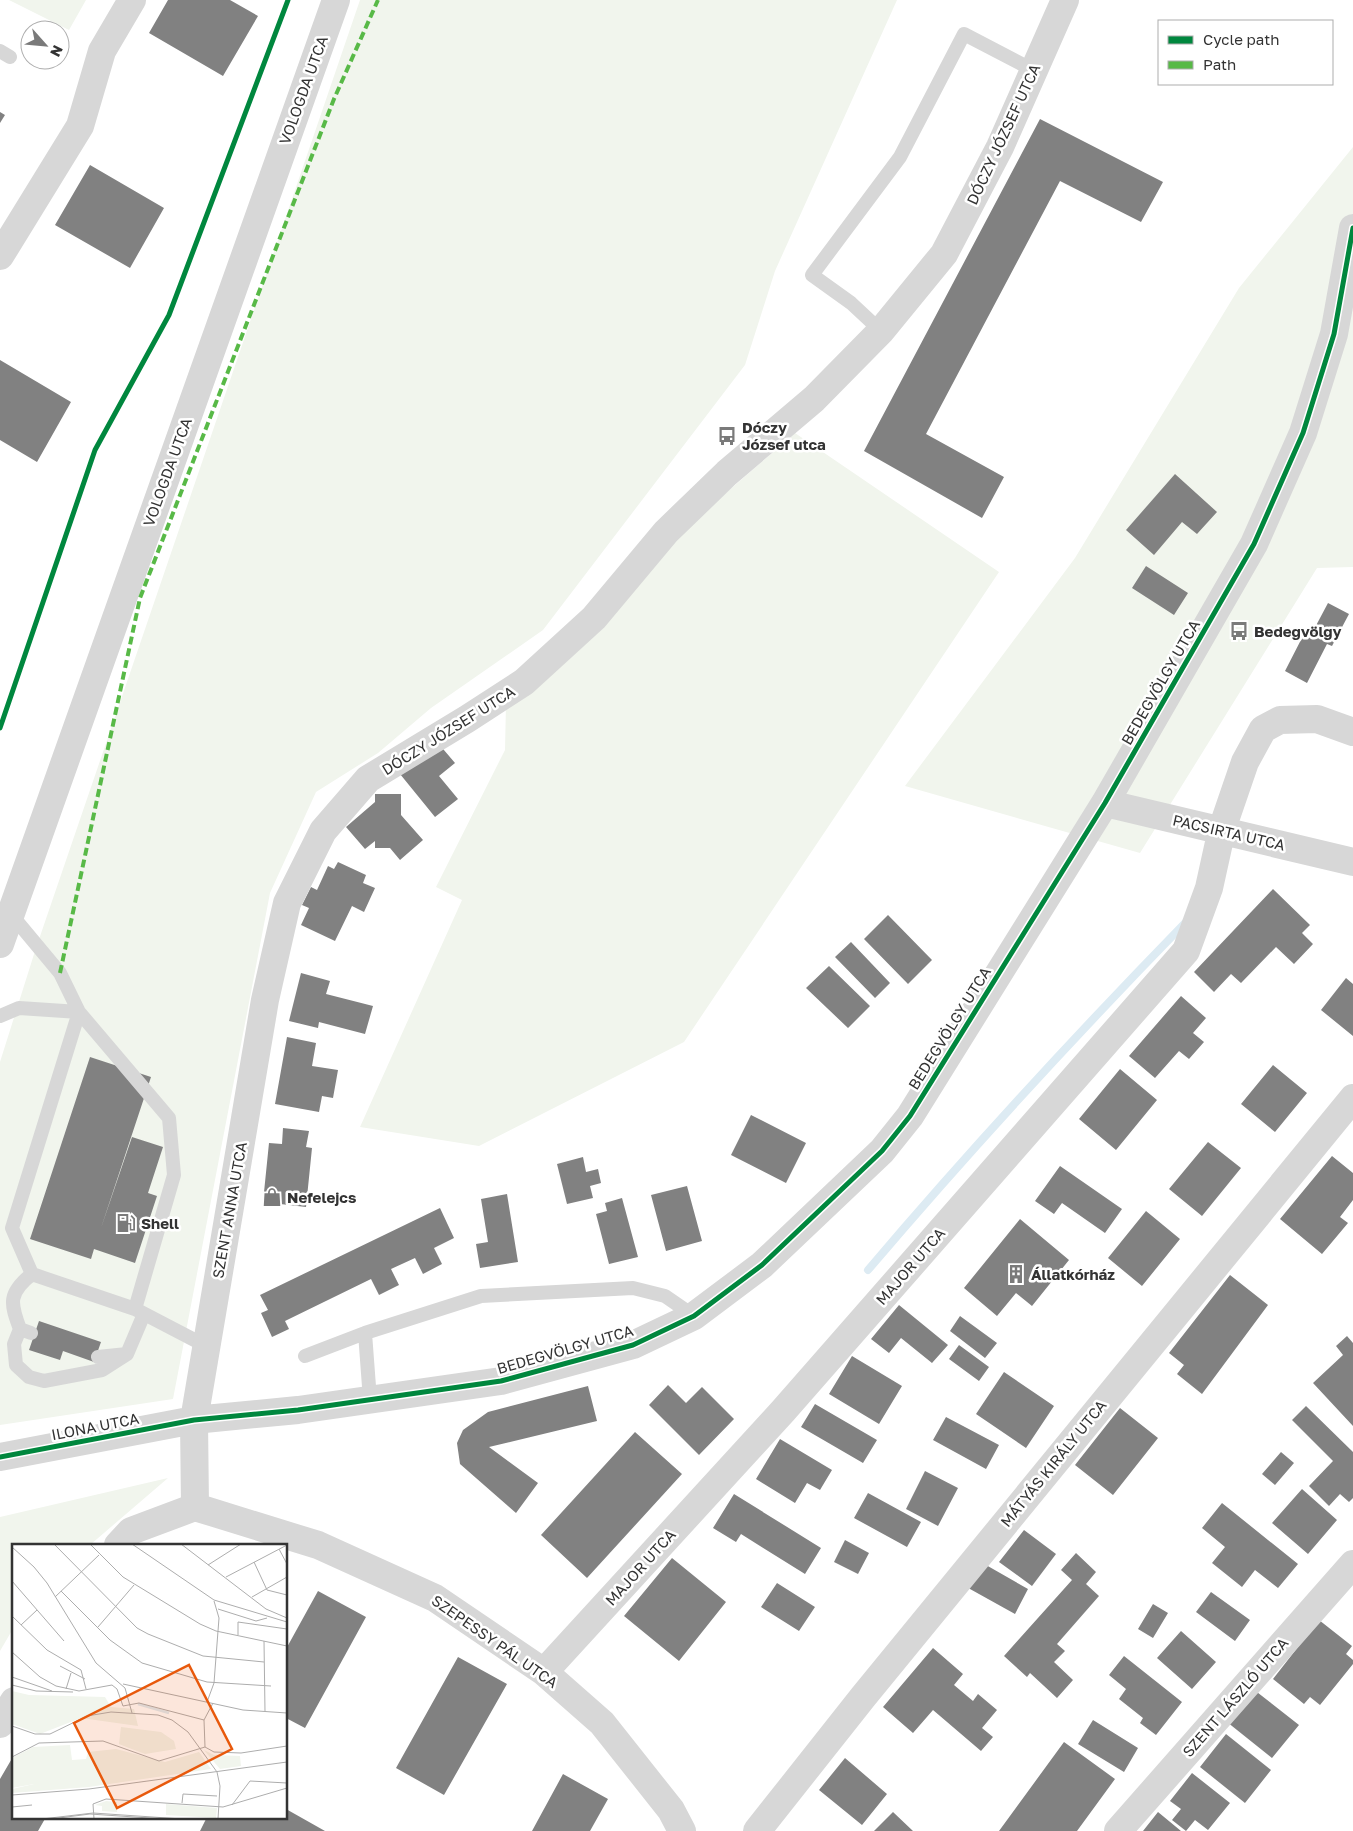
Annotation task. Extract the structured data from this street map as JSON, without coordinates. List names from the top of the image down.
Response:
{
  "streets": {
    "street": [
      "VOLOGDA UTCA",
      "DÓCZY JÓZSEF UTCA",
      "BEDEGVÖLGY UTCA",
      "PACSIRTA UTCA",
      "SZENT ANNA UTCA",
      "MAJOR UTCA",
      "ILONA UTCA",
      "MÁTYÁS KIRÁLY UTCA",
      "SZEPESSY PÁL UTCA",
      "SZENT LÁSZLÓ UTCA"
    ]
  },
  "crossings": [
    ["DÓCZY JÓZSEF UTCA", "SZENT ANNA UTCA"],
    ["BEDEGVÖLGY UTCA", "PACSIRTA UTCA"],
    ["BEDEGVÖLGY UTCA", "SZENT ANNA UTCA"],
    ["BEDEGVÖLGY UTCA", "ILONA UTCA"],
    ["PACSIRTA UTCA", "MAJOR UTCA"],
    ["SZENT ANNA UTCA", "ILONA UTCA"],
    ["SZENT ANNA UTCA", "SZEPESSY PÁL UTCA"],
    ["MAJOR UTCA", "SZEPESSY PÁL UTCA"]
  ],
  "places": {
    "bus stop": ["Dóczy József utca", "Bedegvölgy"],
    "shop": ["Nefelejcs"],
    "fuel station": ["Shell"],
    "building": ["Állatkórház"]
  },
  "legend": ["Cycle path", "Path"],
  "north": "bottom right"
}
